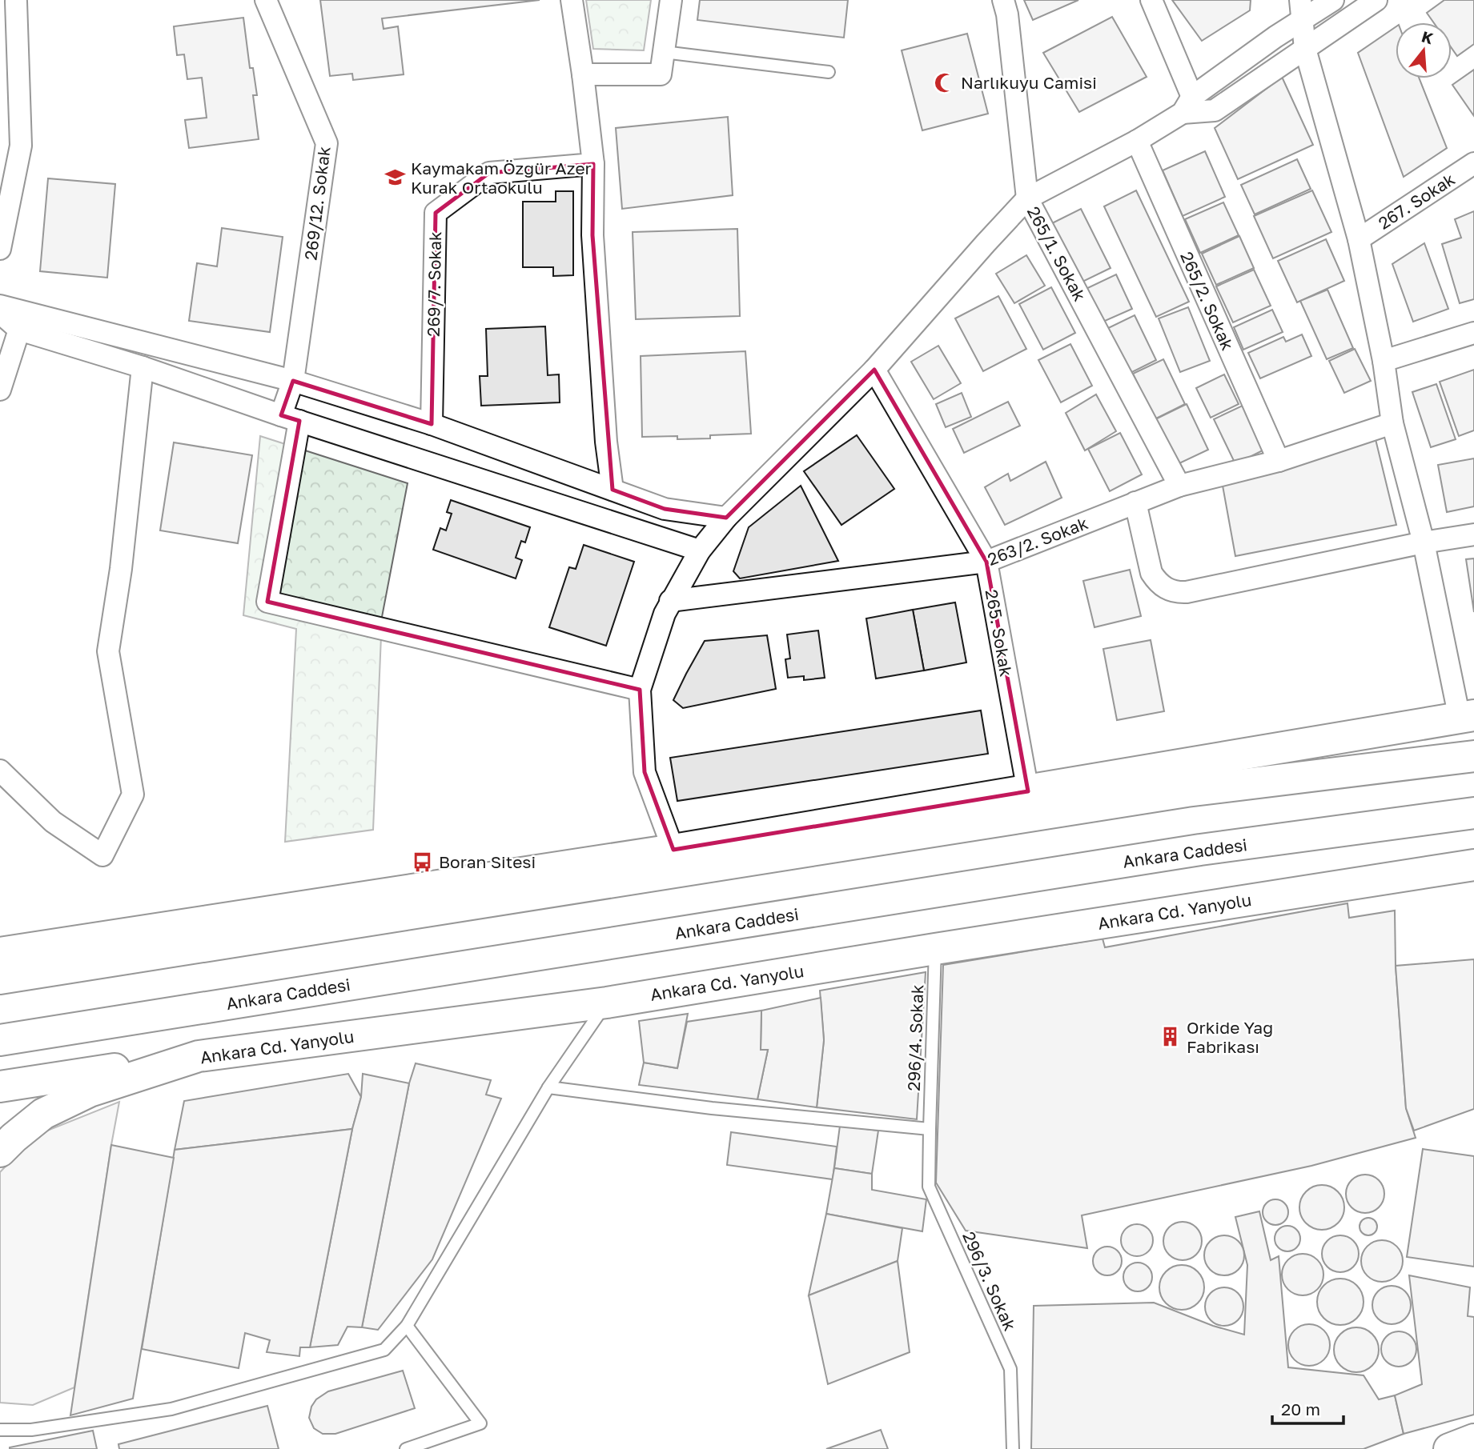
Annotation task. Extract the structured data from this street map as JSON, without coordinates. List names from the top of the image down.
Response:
{
  "streets": {
    "main road": ["Ankara Caddesi", "Ankara Cd. Yanyolu"],
    "street": [
      "267. Sokak",
      "269/12. Sokak",
      "265/1. Sokak",
      "269/7. Sokak",
      "265/2. Sokak",
      "263/2. Sokak",
      "265. Sokak"
    ],
    "lane": ["296/4. Sokak", "296/3. Sokak"]
  },
  "crossings": [
    ["265/1. Sokak", "263/2. Sokak"],
    ["265/2. Sokak", "263/2. Sokak"],
    ["263/2. Sokak", "265. Sokak"],
    ["Ankara Cd. Yanyolu", "296/4. Sokak"],
    ["296/4. Sokak", "296/3. Sokak"]
  ],
  "places": {
    "mosque": ["Narlıkuyu Camisi"],
    "school or university": ["Kaymakam Özgür Azer Kurak Ortaokulu"],
    "bus stop": ["Boran Sitesi"],
    "building": ["Orkide Yağ Fabrikası"]
  },
  "scale_bar": "20 m",
  "north": "top"
}
